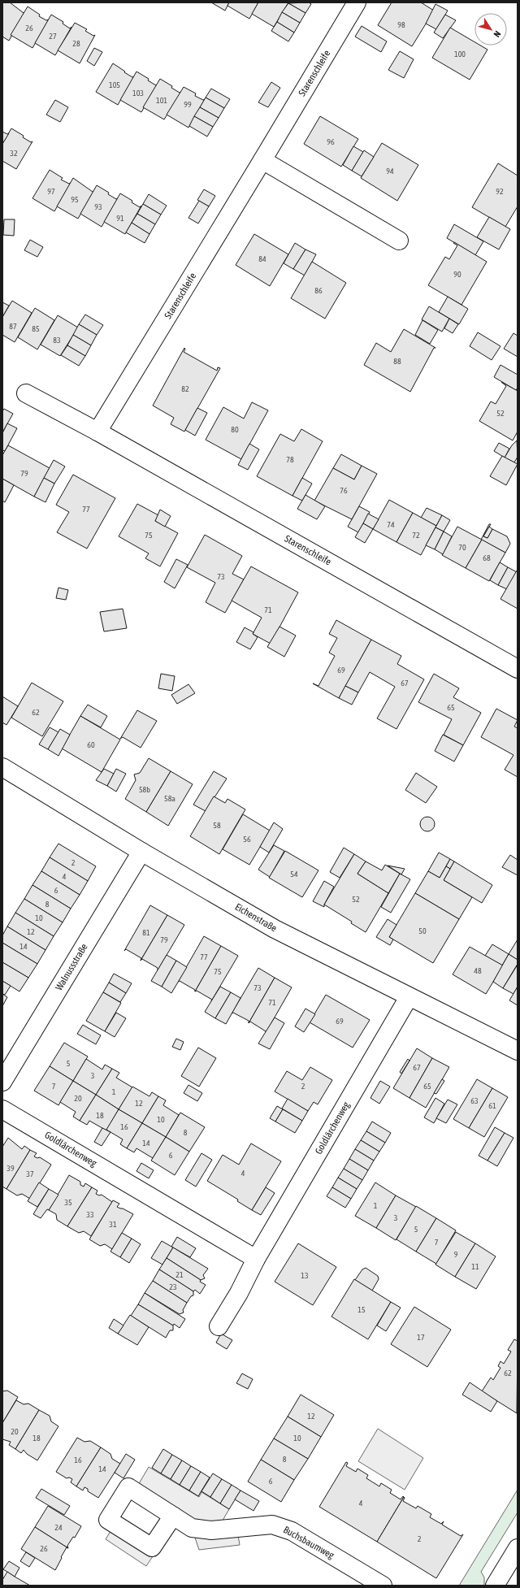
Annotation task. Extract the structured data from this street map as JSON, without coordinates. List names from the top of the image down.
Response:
{
  "streets": {
    "street": [
      "Starenschleife",
      "Eichenstraße",
      "Walnussstraße",
      "Goldlärchenweg",
      "Buchsbaumweg"
    ]
  },
  "crossings": [
    ["Eichenstraße", "Walnussstraße"],
    ["Eichenstraße", "Goldlärchenweg"]
  ],
  "house_numbers": [
    "98",
    "26",
    "27",
    "28",
    "100",
    "105",
    "103",
    "101",
    "99",
    "96",
    "32",
    "94",
    "97",
    "92",
    "95",
    "93",
    "91",
    "84",
    "90",
    "86",
    "87",
    "85",
    "83",
    "88",
    "82",
    "52",
    "80",
    "78",
    "79",
    "76",
    "77",
    "74",
    "75",
    "72",
    "70",
    "68",
    "73",
    "71",
    "69",
    "67",
    "65",
    "62",
    "60",
    "58b",
    "58a",
    "58",
    "56",
    "2",
    "54",
    "4",
    "6",
    "52",
    "8",
    "10",
    "50",
    "12",
    "81",
    "79",
    "14",
    "77",
    "48",
    "75",
    "73",
    "71",
    "69",
    "5",
    "67",
    "3",
    "7",
    "2",
    "65",
    "1",
    "20",
    "63",
    "12",
    "61",
    "18",
    "10",
    "16",
    "8",
    "14",
    "6",
    "39",
    "4",
    "37",
    "35",
    "1",
    "33",
    "3",
    "31",
    "5",
    "7",
    "9",
    "11",
    "21",
    "13",
    "23",
    "15",
    "17",
    "62",
    "12",
    "20",
    "18",
    "10",
    "8",
    "16",
    "14",
    "6",
    "4",
    "24",
    "2",
    "26"
  ],
  "north": "bottom right"
}
